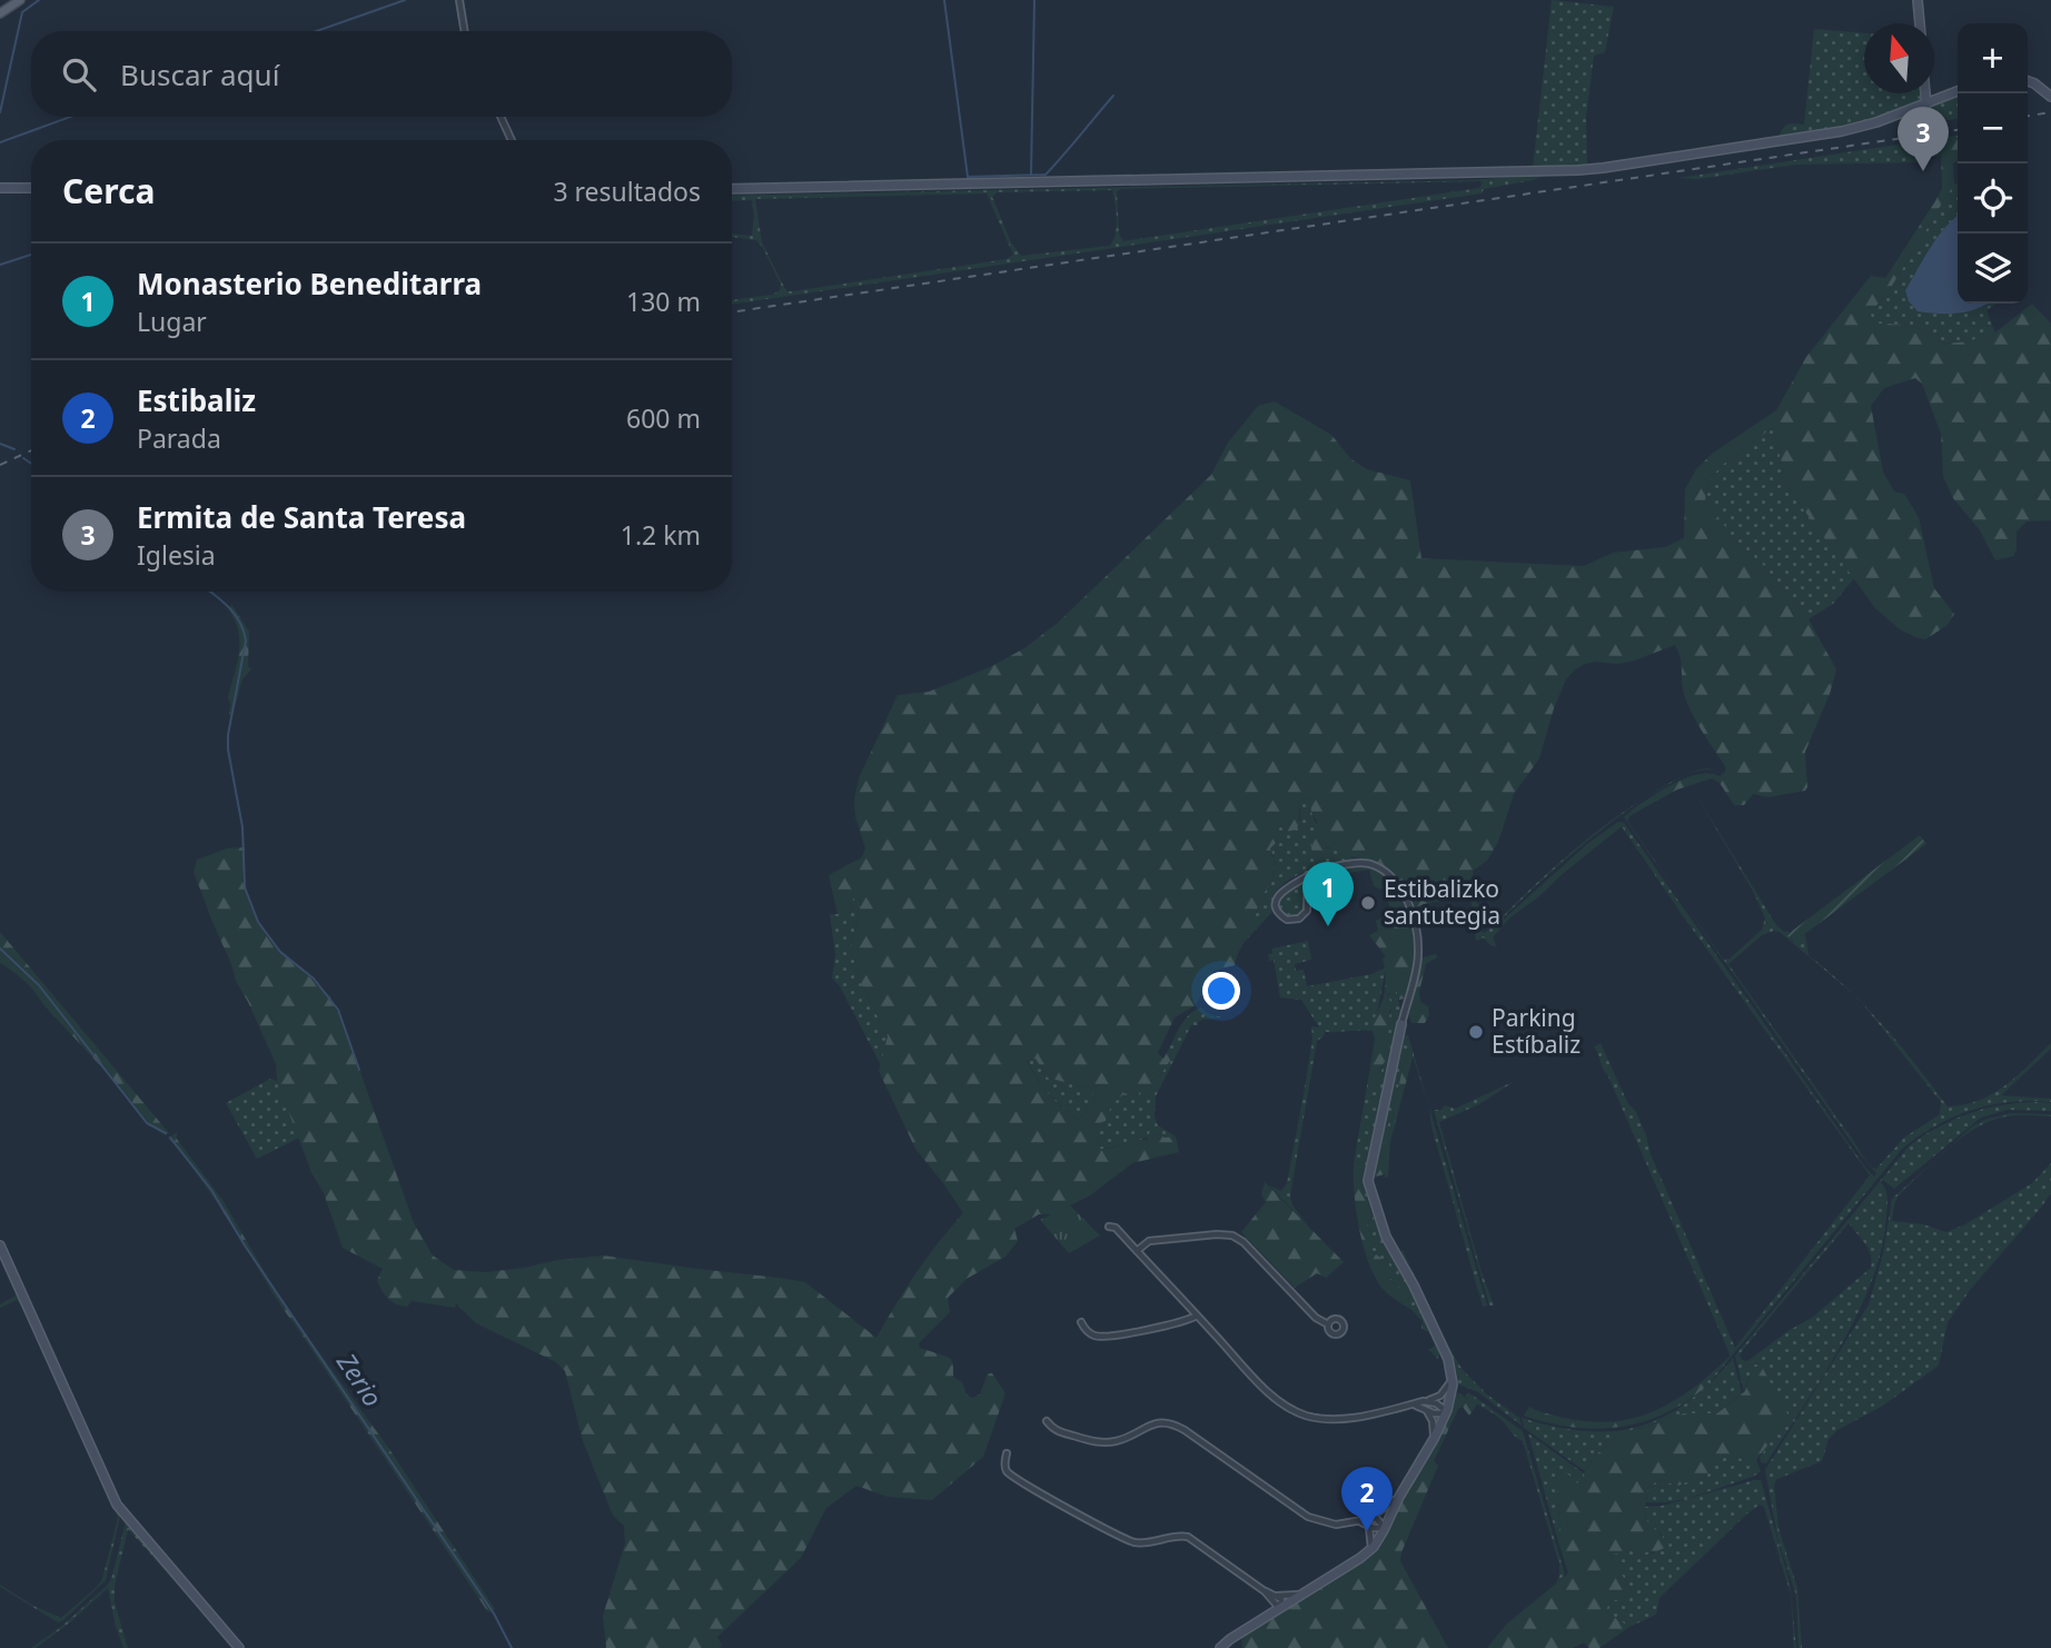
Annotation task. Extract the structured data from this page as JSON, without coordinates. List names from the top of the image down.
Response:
{
  "water": ["Zerio"],
  "places": ["Estibalizko santutegia", "Parking Estíbaliz"],
  "north": "top",
  "page": {
    "map_buttons": ["+", "−"],
    "search": "Buscar aquí",
    "pins": ["3", "1", "2"],
    "heading": ["Cerca", "3 resultados"],
    "list": [
      {
        "mark": "1",
        "name": "Monasterio Beneditarra",
        "note": "Lugar",
        "value": "130 m"
      },
      {
        "mark": "2",
        "name": "Estibaliz",
        "note": "Parada",
        "value": "600 m"
      },
      {
        "mark": "3",
        "name": "Ermita de Santa Teresa",
        "note": "Iglesia",
        "value": "1.2 km"
      }
    ]
  }
}
